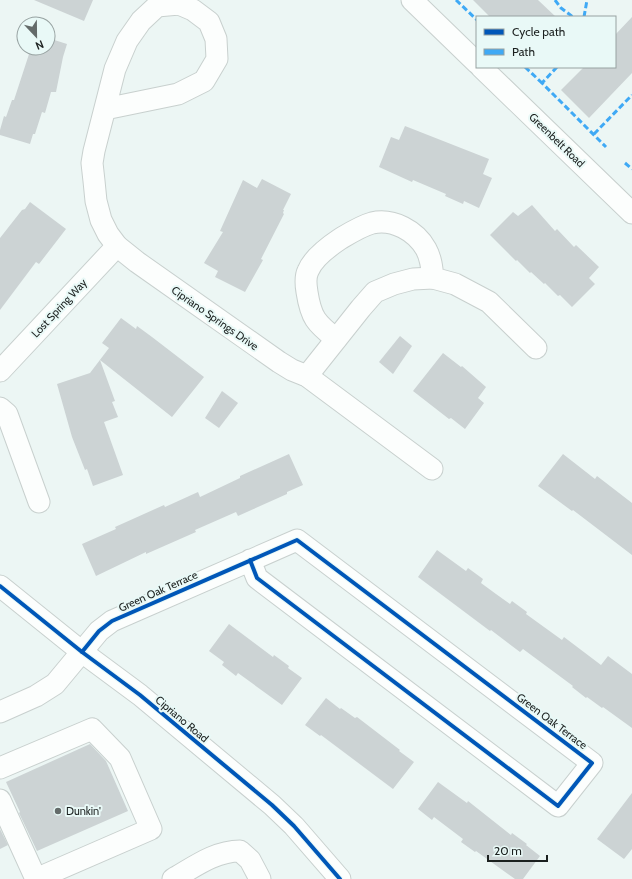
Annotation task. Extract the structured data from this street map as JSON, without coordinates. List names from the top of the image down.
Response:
{
  "streets": {
    "street": [
      "Greenbelt Road",
      "Lost Spring Way",
      "Cipriano Springs Drive",
      "Green Oak Terrace",
      "Cipriano Road"
    ]
  },
  "crossings": [
    ["Lost Spring Way", "Cipriano Springs Drive"],
    ["Green Oak Terrace", "Cipriano Road"]
  ],
  "places": ["Dunkin'"],
  "legend": ["Cycle path", "Path"],
  "scale_bar": "20 m",
  "north": "bottom"
}
